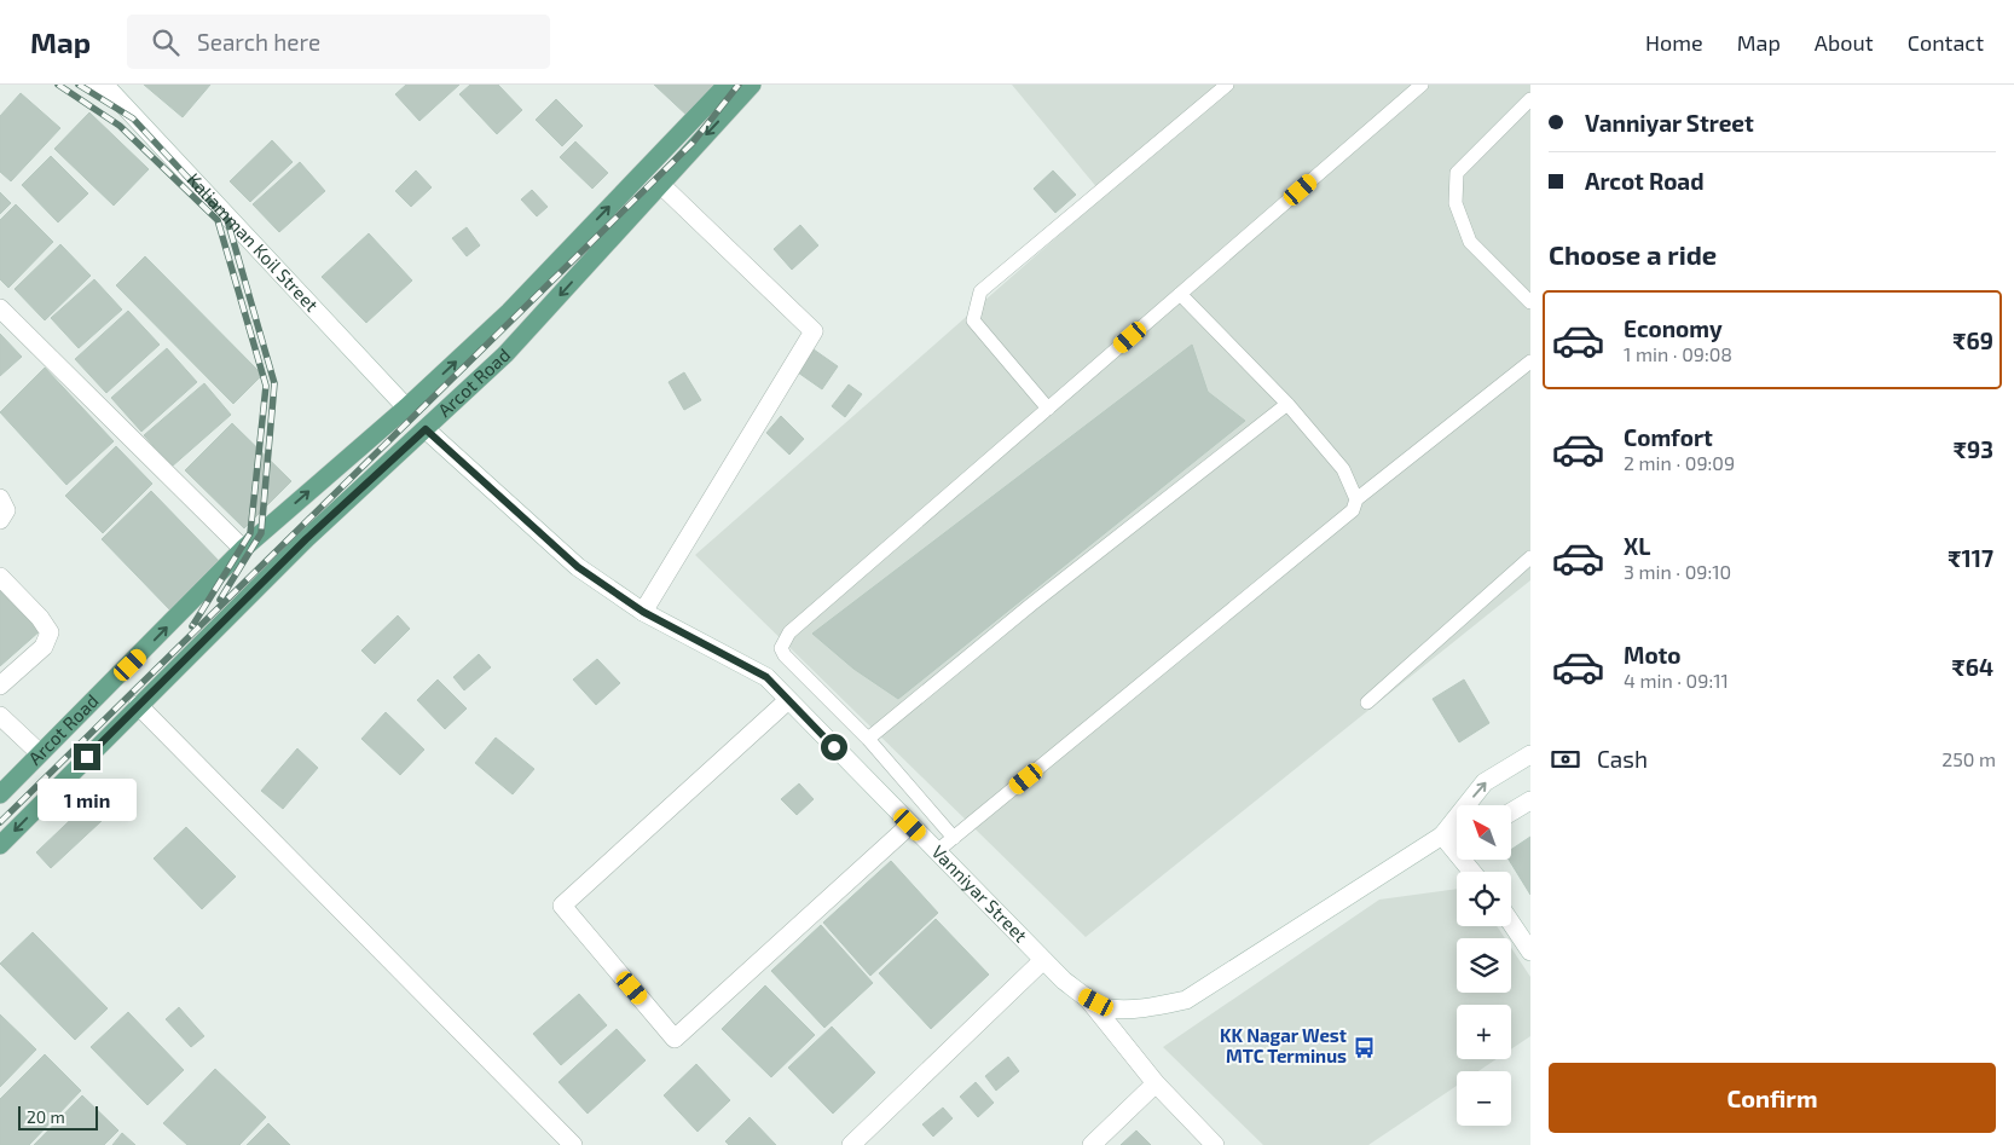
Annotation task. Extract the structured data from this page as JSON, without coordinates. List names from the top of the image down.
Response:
{
  "streets": {
    "main road": ["Arcot Road"],
    "street": ["Kaliamman Koil Street", "Vanniyar Street"]
  },
  "crossings": [
    ["Kaliamman Koil Street", "Arcot Road"],
    ["Arcot Road", "Vanniyar Street"]
  ],
  "places": {
    "bus stop": ["KK Nagar West MTC Terminus"]
  },
  "scale_bar": "20 m",
  "north": "top left",
  "page": {
    "header": "Map",
    "search": "Search here",
    "nav": [
      "Home",
      "Map",
      "About",
      "Contact"
    ],
    "banner": ["Vanniyar Street", "Arcot Road"],
    "heading": "Choose a ride",
    "list": [
      {
        "name": "Economy",
        "note": "1 min · 09:08",
        "value": "₹69"
      },
      {
        "name": "Comfort",
        "note": "2 min · 09:09",
        "value": "₹93"
      },
      {
        "name": "XL",
        "note": "3 min · 09:10",
        "value": "₹117"
      },
      {
        "name": "Moto",
        "note": "4 min · 09:11",
        "value": "₹64"
      }
    ],
    "pay": ["Cash", "250 m"],
    "bubble": "1 min",
    "map_buttons": ["+", "−"],
    "buttons": "Confirm",
    "scale": "20 m"
  }
}
